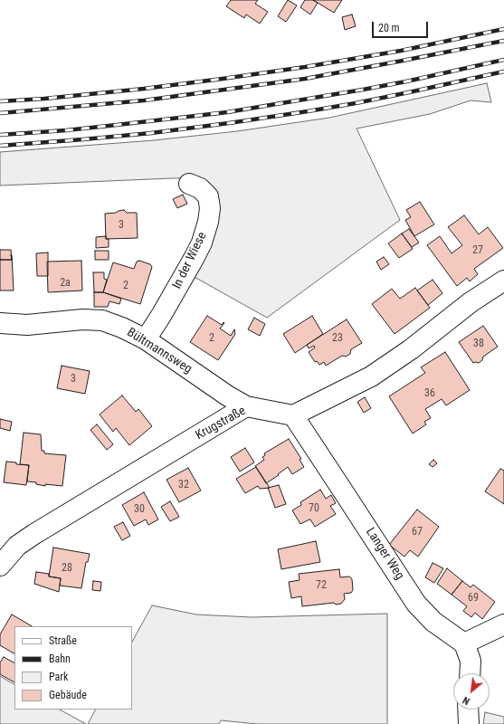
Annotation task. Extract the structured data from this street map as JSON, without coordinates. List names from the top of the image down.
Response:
{
  "streets": {
    "street": [
      "In der Wiese",
      "Bültmannsweg",
      "Krugstraße",
      "Langer Weg"
    ]
  },
  "crossings": [
    ["In der Wiese", "Bültmannsweg"],
    ["Bültmannsweg", "Krugstraße"],
    ["Krugstraße", "Langer Weg"]
  ],
  "house_numbers": [
    "3",
    "27",
    "2a",
    "2",
    "2",
    "23",
    "38",
    "3",
    "36",
    "32",
    "70",
    "30",
    "67",
    "28",
    "72",
    "69"
  ],
  "legend": [
    "Straße",
    "Bahn",
    "Park",
    "Gebäude"
  ],
  "scale_bar": "20 m",
  "north": "bottom left"
}
